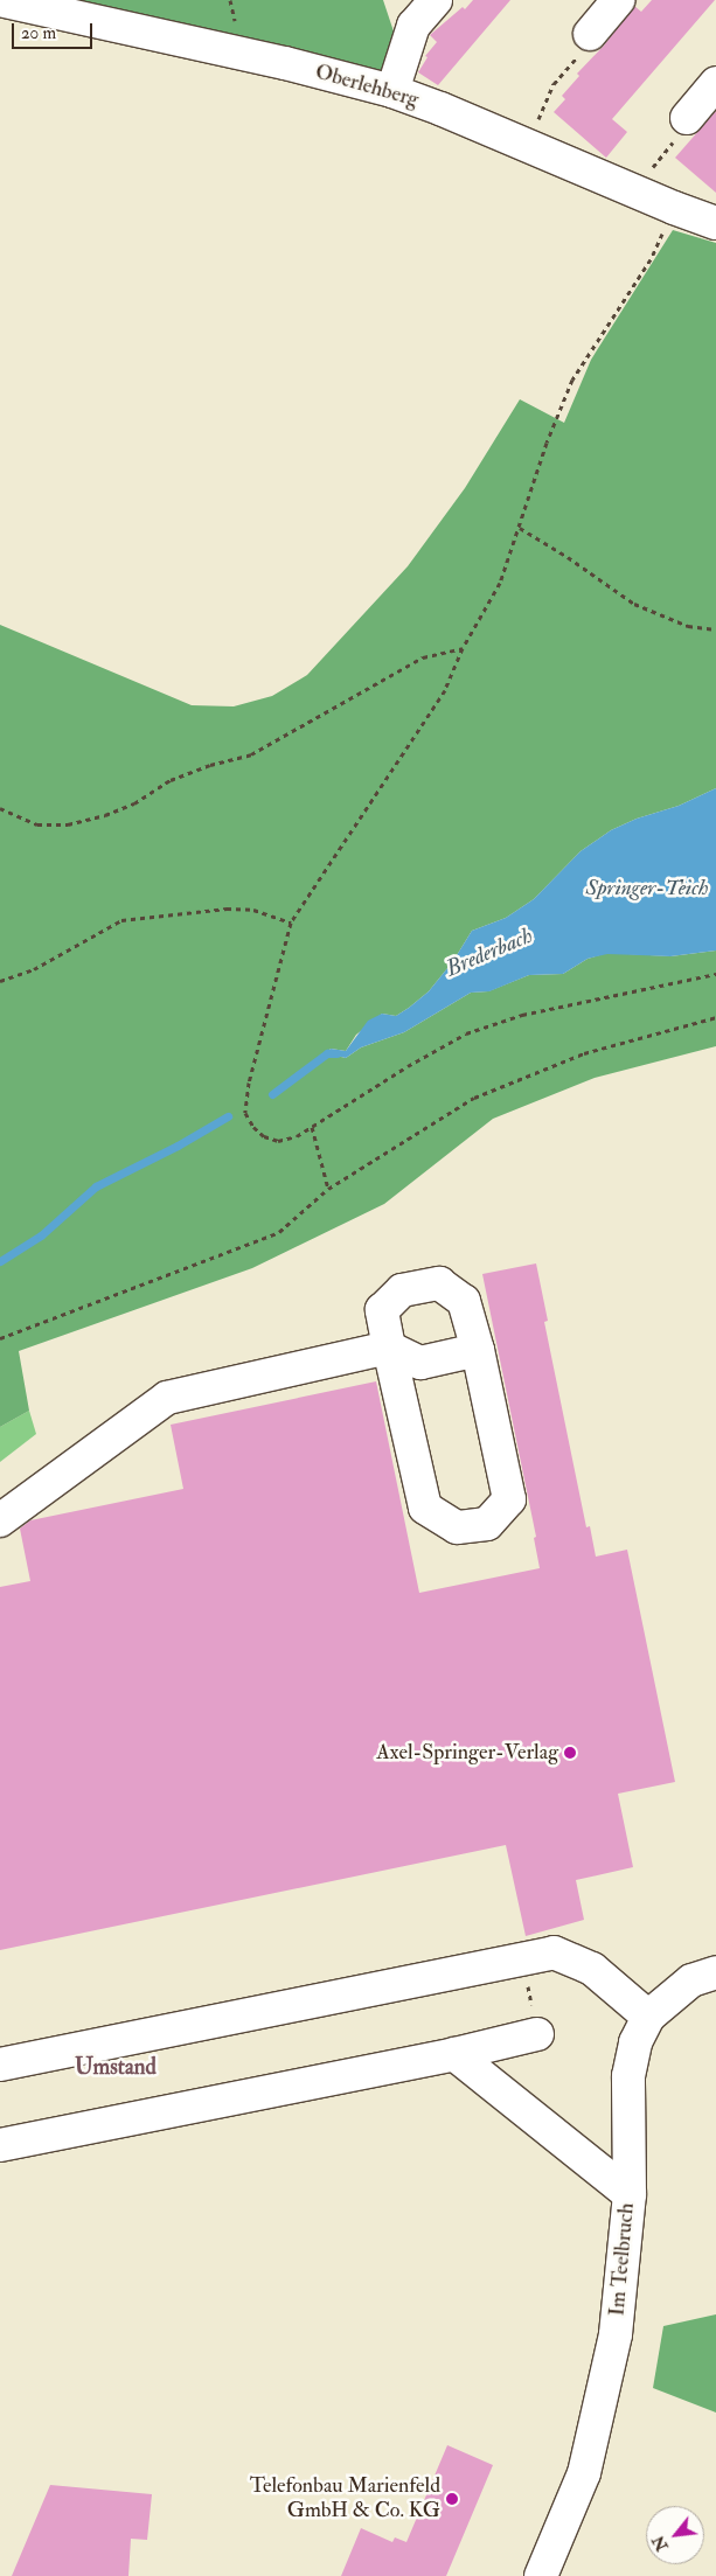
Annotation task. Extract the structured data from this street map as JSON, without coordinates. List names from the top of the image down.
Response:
{
  "streets": {
    "street": ["Oberlehberg", "Im Teelbruch"]
  },
  "districts": ["Umstand"],
  "water": ["Springer-Teich", "Brederbach"],
  "places": ["Axel-Springer-Verlag", "Telefonbau Marienfeld GmbH & Co. KG"],
  "scale_bar": "20 m",
  "north": "bottom left"
}
